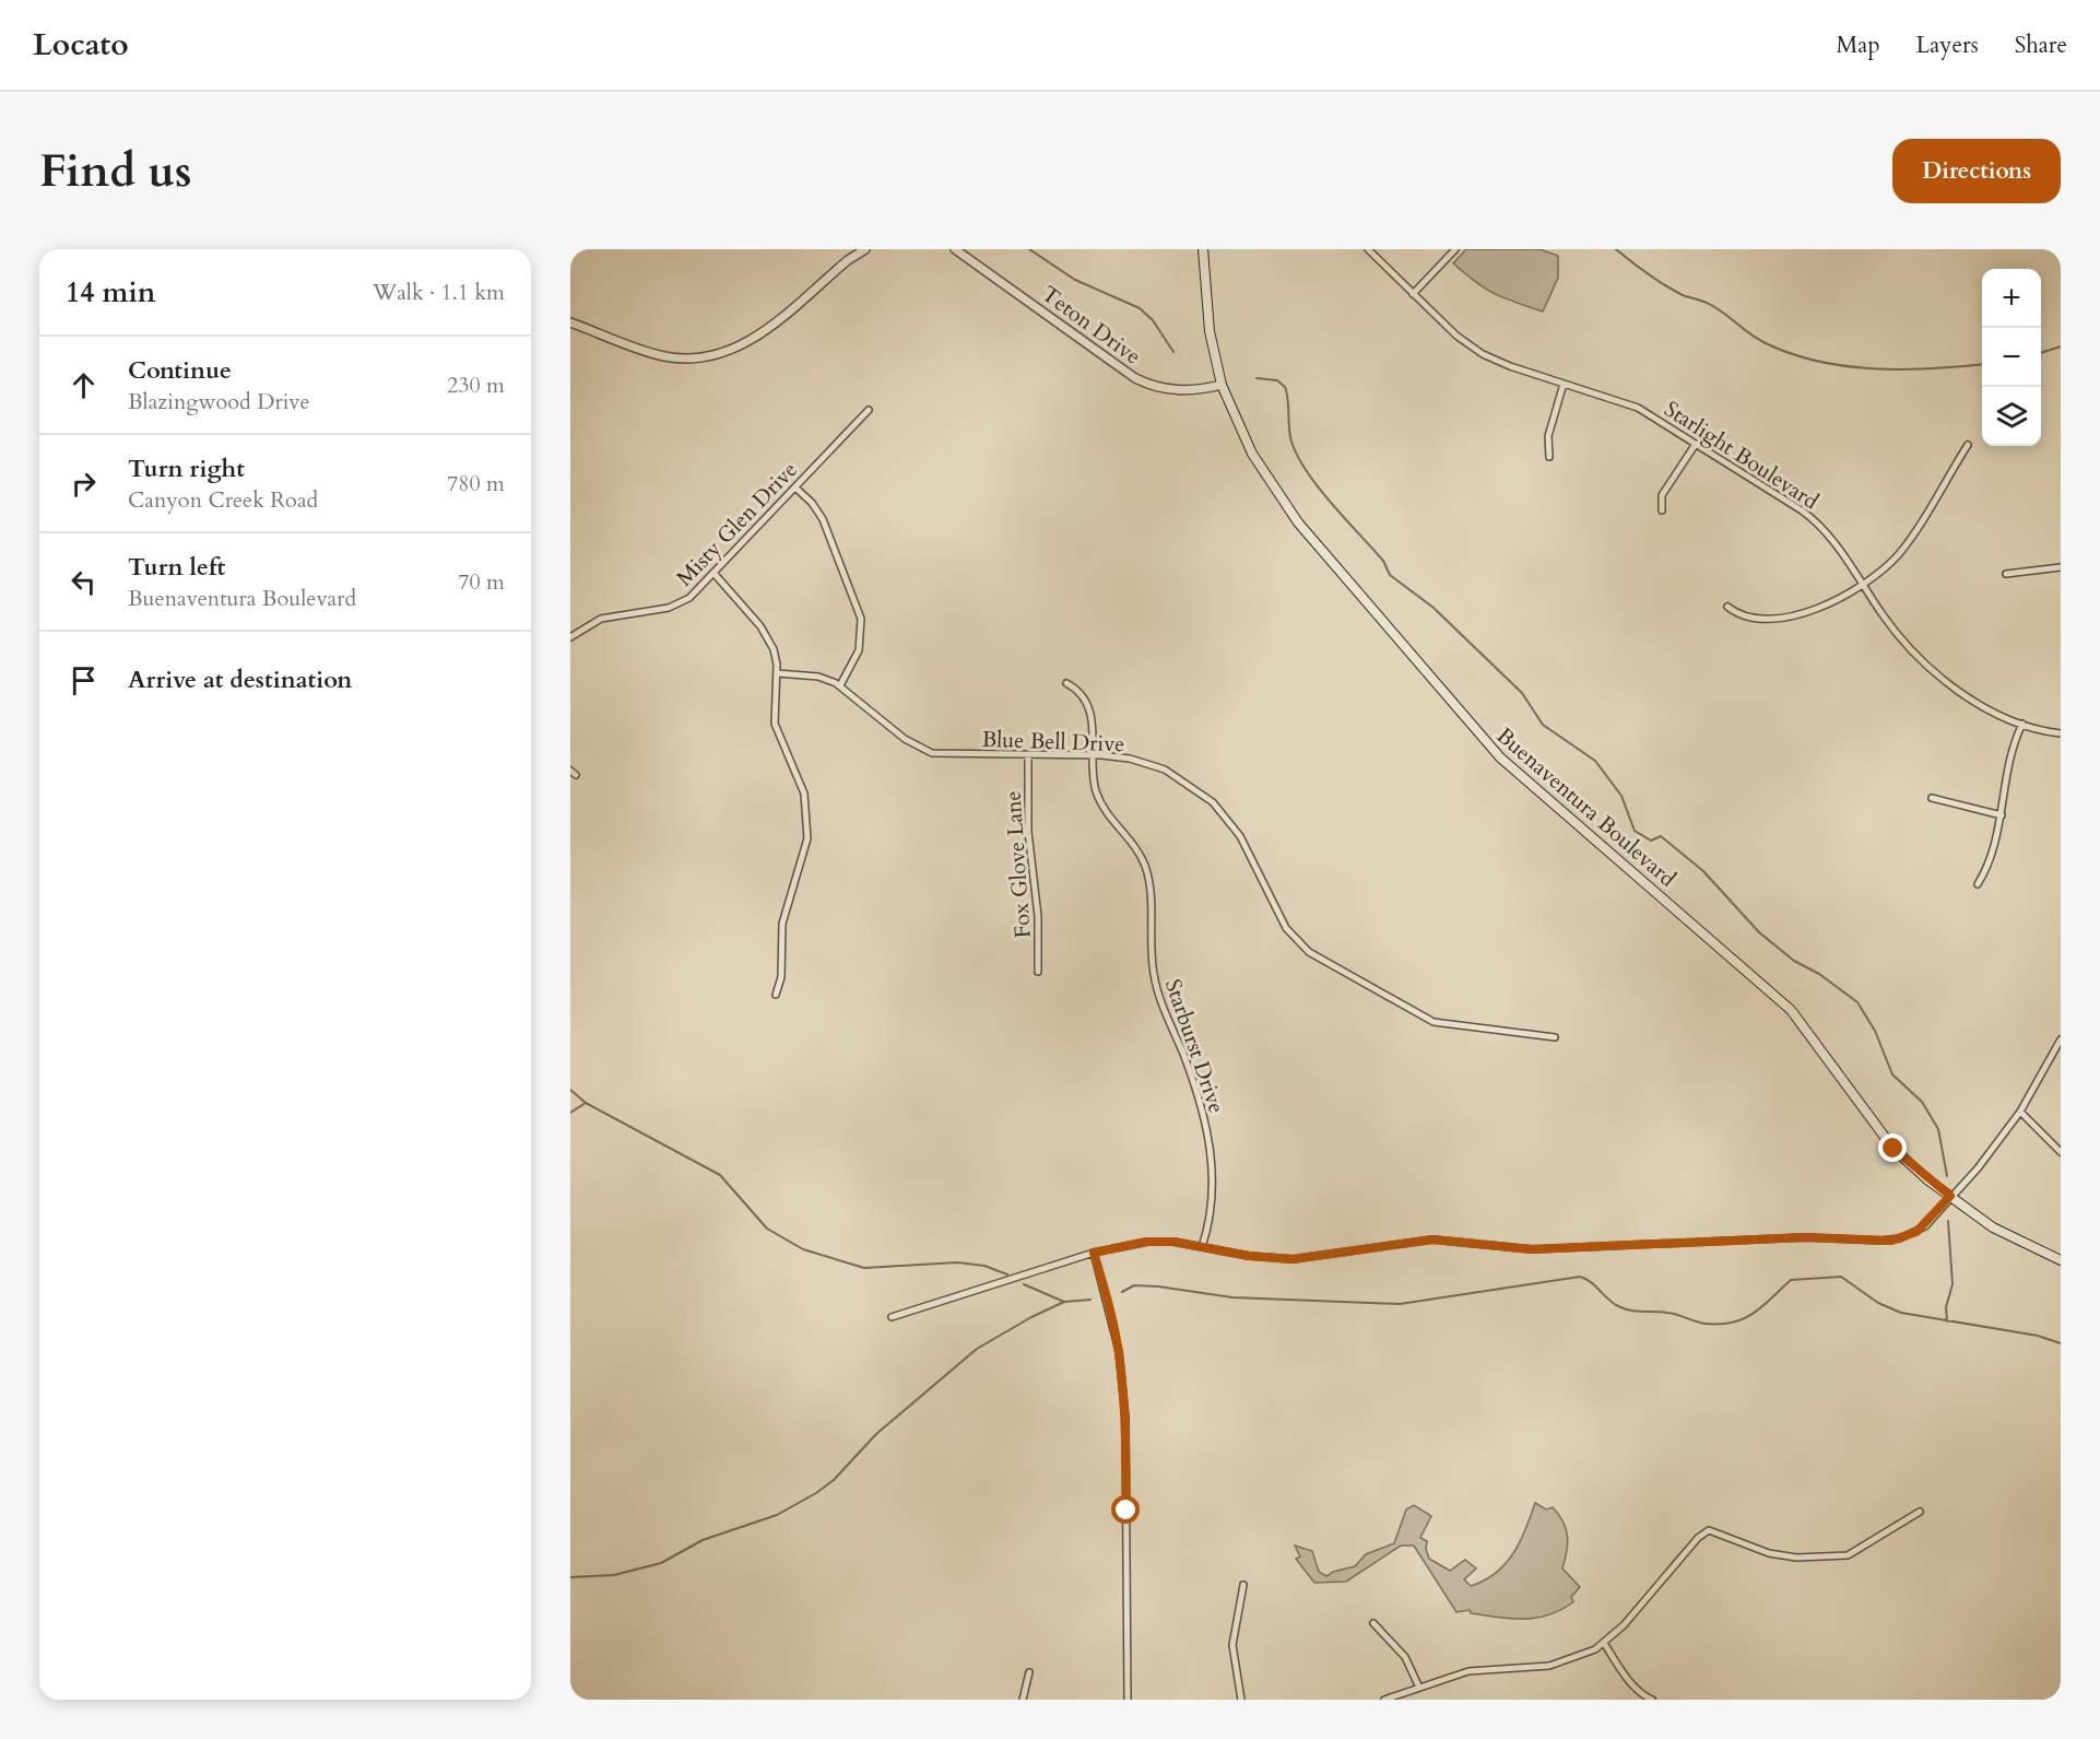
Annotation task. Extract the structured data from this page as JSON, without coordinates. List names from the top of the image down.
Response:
{
  "streets": {
    "main road": ["Buenaventura Boulevard"],
    "street": [
      "Teton Drive",
      "Starlight Boulevard",
      "Misty Glen Drive",
      "Blue Bell Drive",
      "Fox Glove Lane",
      "Starburst Drive"
    ]
  },
  "crossings": [
    ["Teton Drive", "Buenaventura Boulevard"],
    ["Blue Bell Drive", "Fox Glove Lane"],
    ["Blue Bell Drive", "Starburst Drive"]
  ],
  "page": {
    "header": "Locato",
    "nav": ["Map", "Layers", "Share"],
    "buttons": "Directions",
    "title": "Find us",
    "heading": ["14 min", "Walk · 1.1 km"],
    "map_buttons": ["+", "−"],
    "list": [
      ["Continue", "Blazingwood Drive", "230 m"],
      ["Turn right", "Canyon Creek Road", "780 m"],
      ["Turn left", "Buenaventura Boulevard", "70 m"],
      "Arrive at destination"
    ]
  }
}
